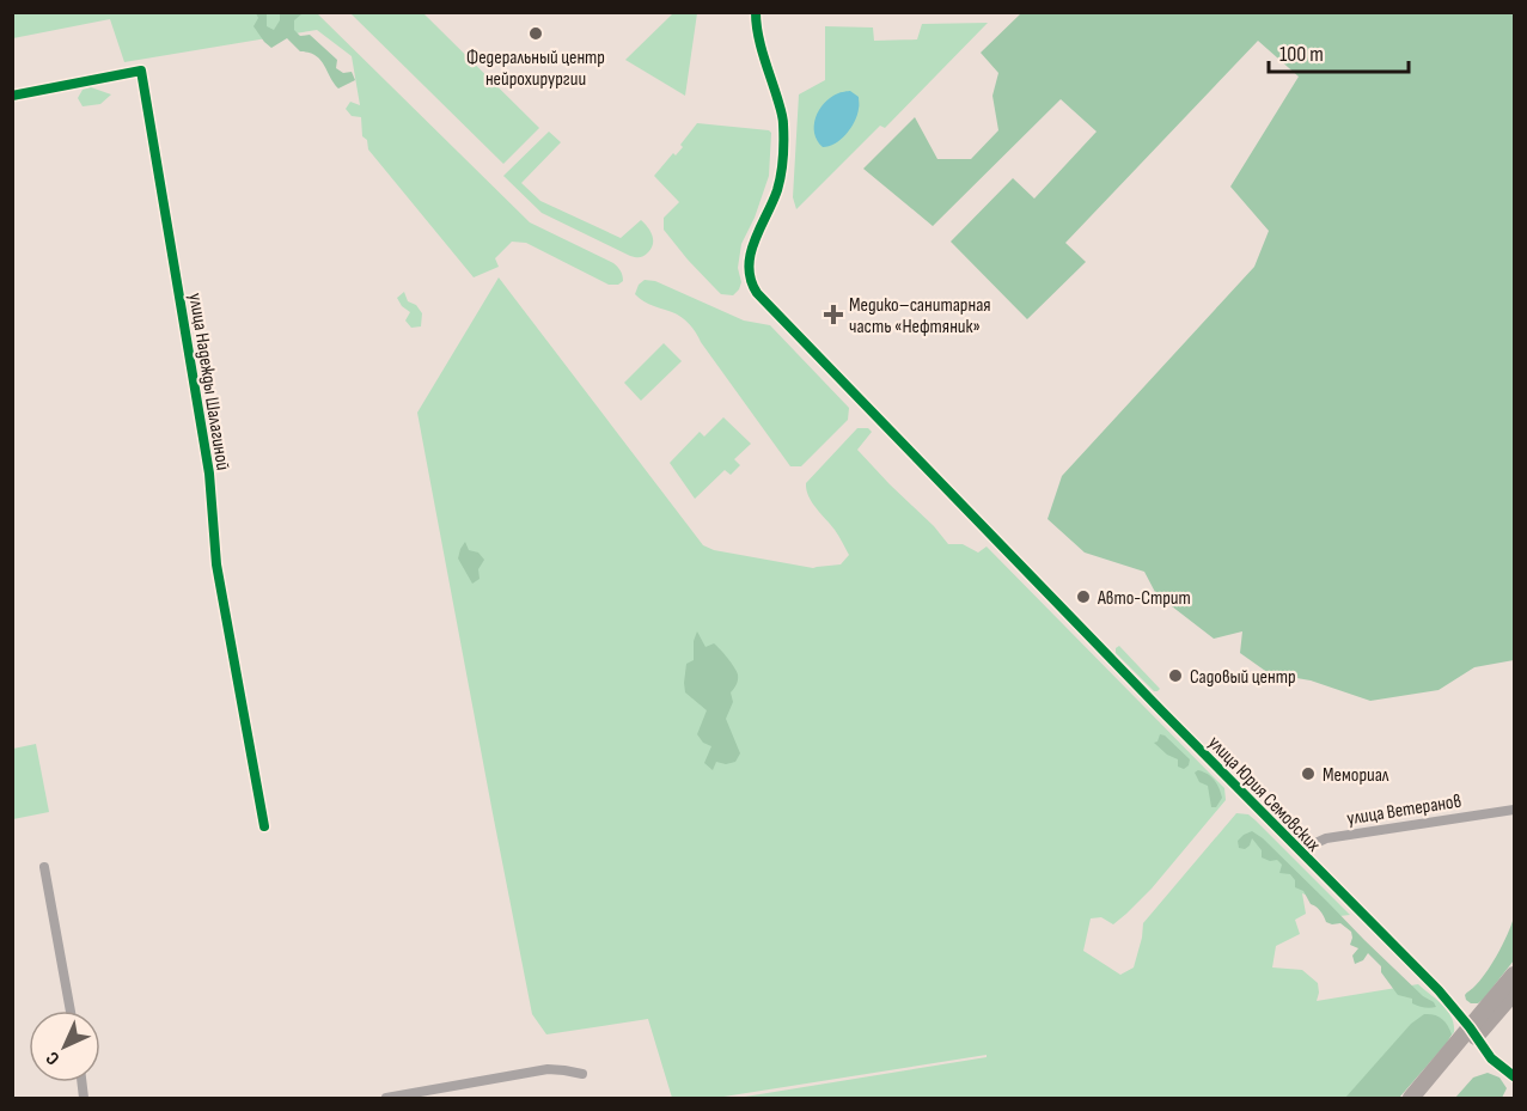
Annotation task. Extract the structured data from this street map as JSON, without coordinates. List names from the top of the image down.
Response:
{
  "streets": {
    "street": ["улица Надежды Шалагиной", "улица Юрия Семовских", "улица Ветеранов"]
  },
  "crossings": [
    ["улица Юрия Семовских", "улица Ветеранов"]
  ],
  "places": {
    "other": [
      "Федеральный центр нейрохирургии",
      "Авто-Стрит",
      "Садовый центр",
      "Мемориал"
    ],
    "health": ["Медико–санитарная часть «Нефтяник»"]
  },
  "scale_bar": "100 m",
  "north": "bottom left"
}
